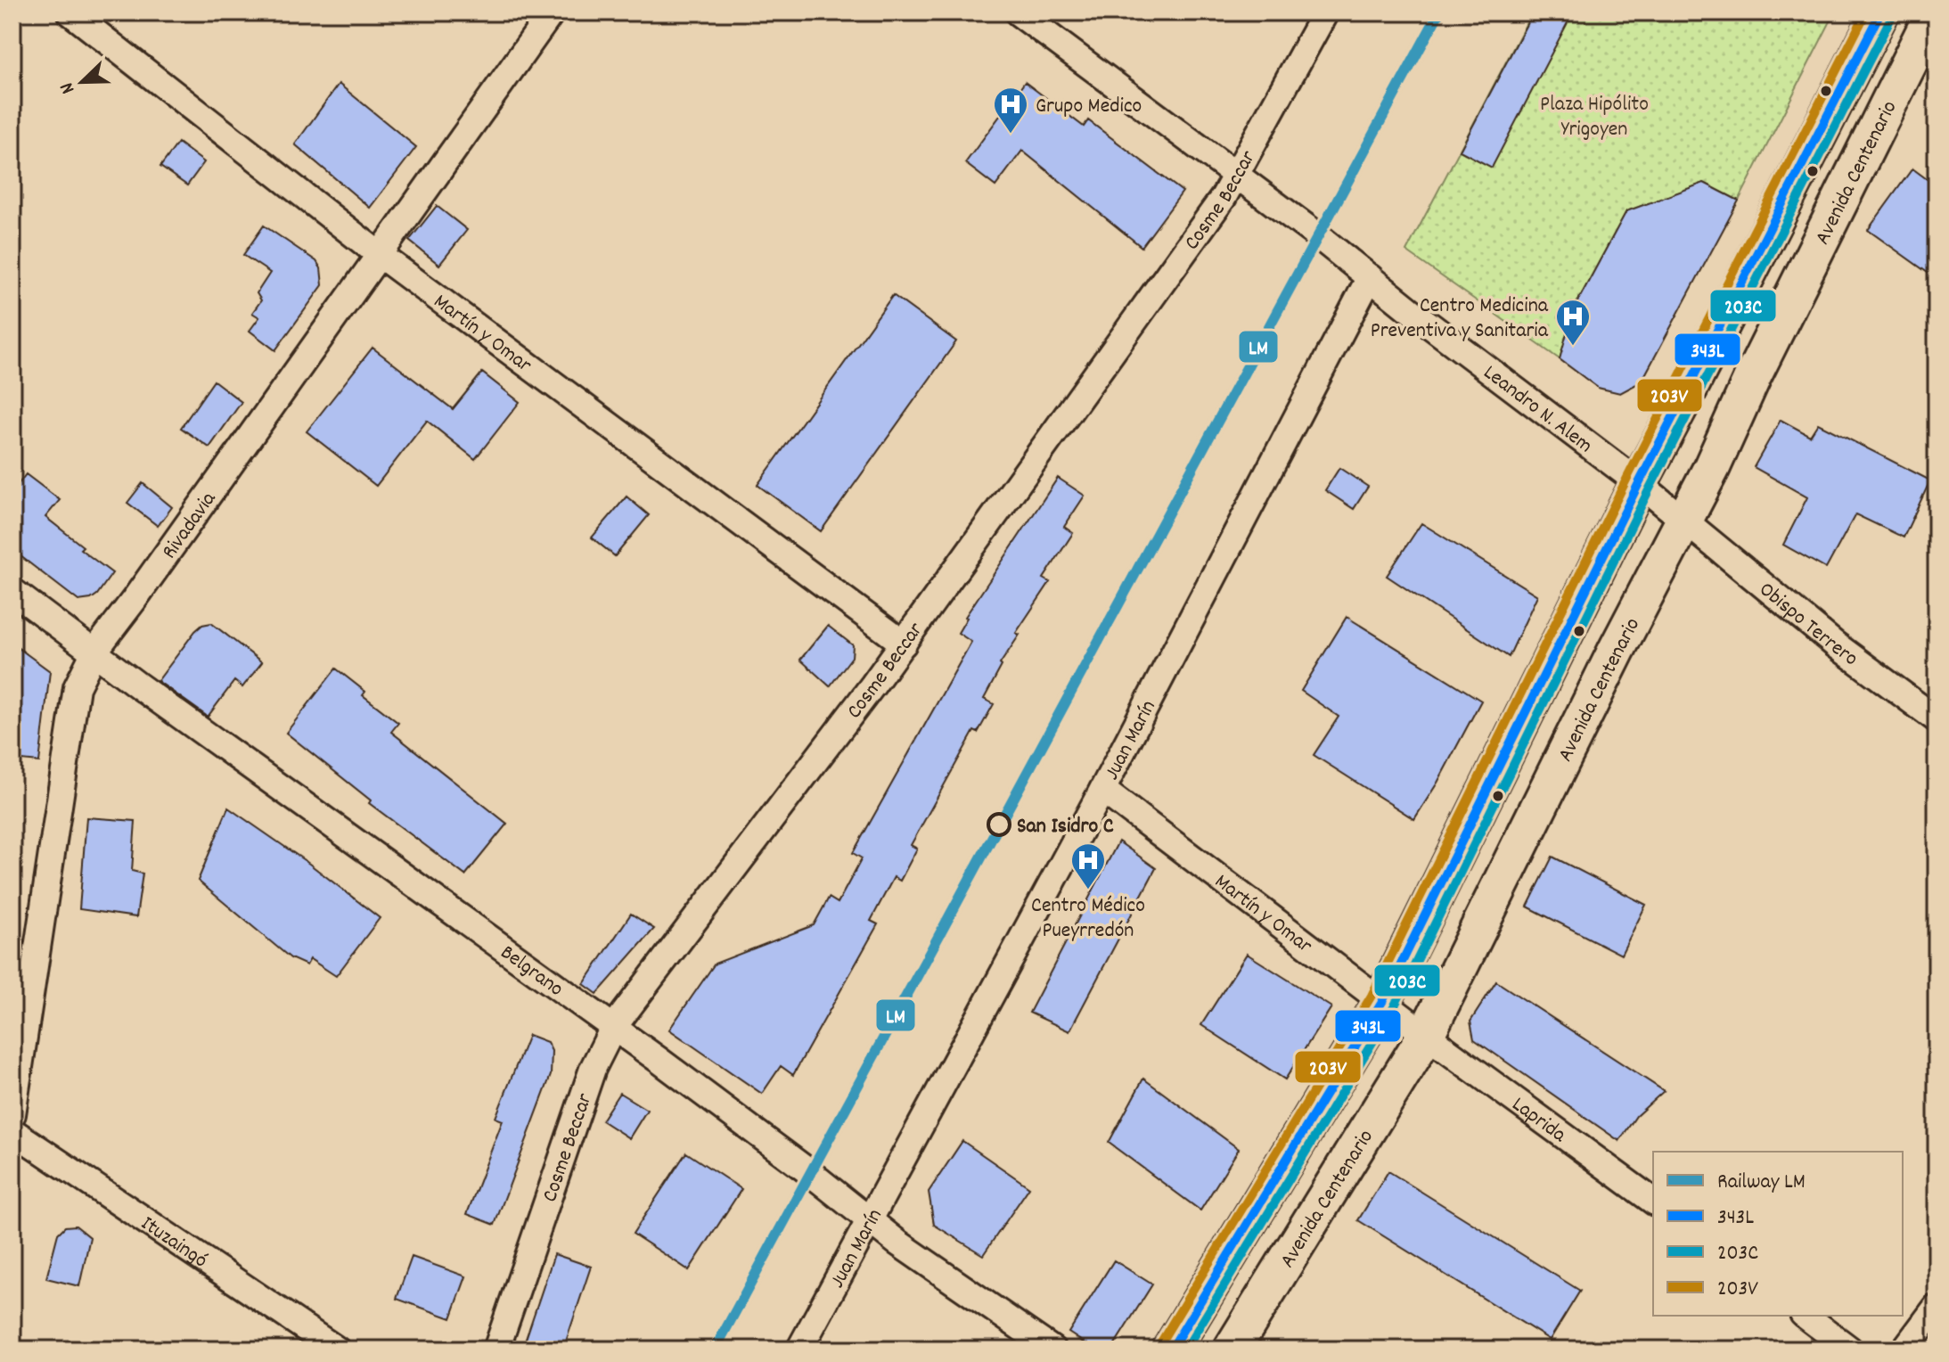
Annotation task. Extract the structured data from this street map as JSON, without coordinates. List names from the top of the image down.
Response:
{
  "streets": {
    "main road": ["Avenida Centenario"],
    "street": [
      "Cosme Beccar",
      "Martín y Omar",
      "Leandro N. Alem",
      "Rivadavia",
      "Obispo Terrero",
      "Juan Marín",
      "Belgrano",
      "Laprida",
      "Ituzaingó"
    ]
  },
  "crossings": [
    ["Avenida Centenario", "Martín y Omar"],
    ["Avenida Centenario", "Leandro N. Alem"],
    ["Avenida Centenario", "Obispo Terrero"],
    ["Avenida Centenario", "Laprida"],
    ["Cosme Beccar", "Martín y Omar"],
    ["Cosme Beccar", "Leandro N. Alem"],
    ["Cosme Beccar", "Belgrano"],
    ["Martín y Omar", "Rivadavia"],
    ["Martín y Omar", "Juan Marín"],
    ["Martín y Omar", "Laprida"],
    ["Leandro N. Alem", "Obispo Terrero"],
    ["Leandro N. Alem", "Juan Marín"],
    ["Rivadavia", "Belgrano"],
    ["Juan Marín", "Belgrano"]
  ],
  "parks": ["Plaza Hipólito Yrigoyen"],
  "places": {
    "hospital": ["Grupo Medico", "Centro Medicina Preventiva y Sanitaria", "Centro Médico Pueyrredón"],
    "other": ["San Isidro C"]
  },
  "lines": [
    "rail line LM",
    "transit line 343L",
    "transit line 203V",
    "transit line 203C"
  ],
  "legend": [
    "Railway LM",
    "343L",
    "203C",
    "203V"
  ],
  "north": "bottom left"
}
